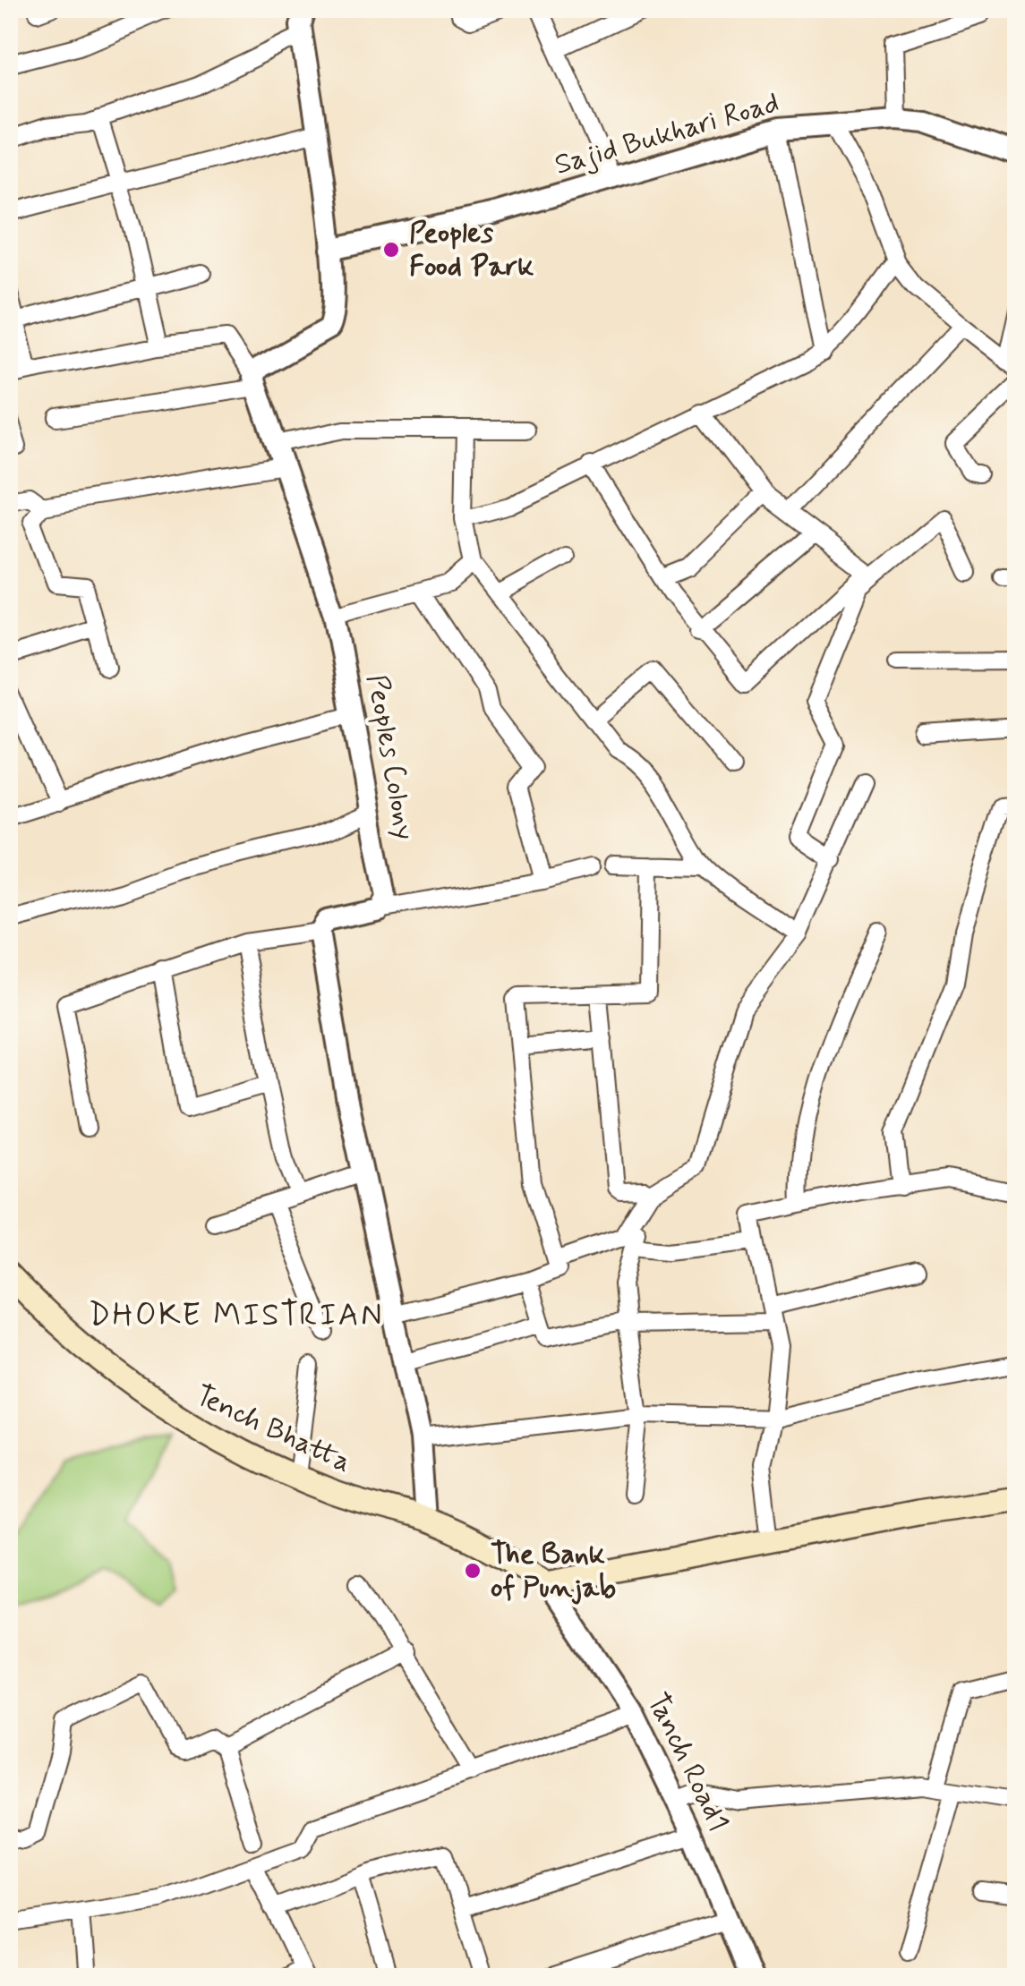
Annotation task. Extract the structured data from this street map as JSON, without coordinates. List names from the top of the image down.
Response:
{
  "streets": {
    "main road": ["Tench Bhatta"],
    "street": ["Sajid Bukhari Road", "Peoples Colony", "Tanch Road1"]
  },
  "crossings": [
    ["Tench Bhatta", "Tanch Road1"]
  ],
  "districts": ["DHOKE MISTRIAN"],
  "places": ["Peoples Food Park", "The Bank of Punjab"]
}
